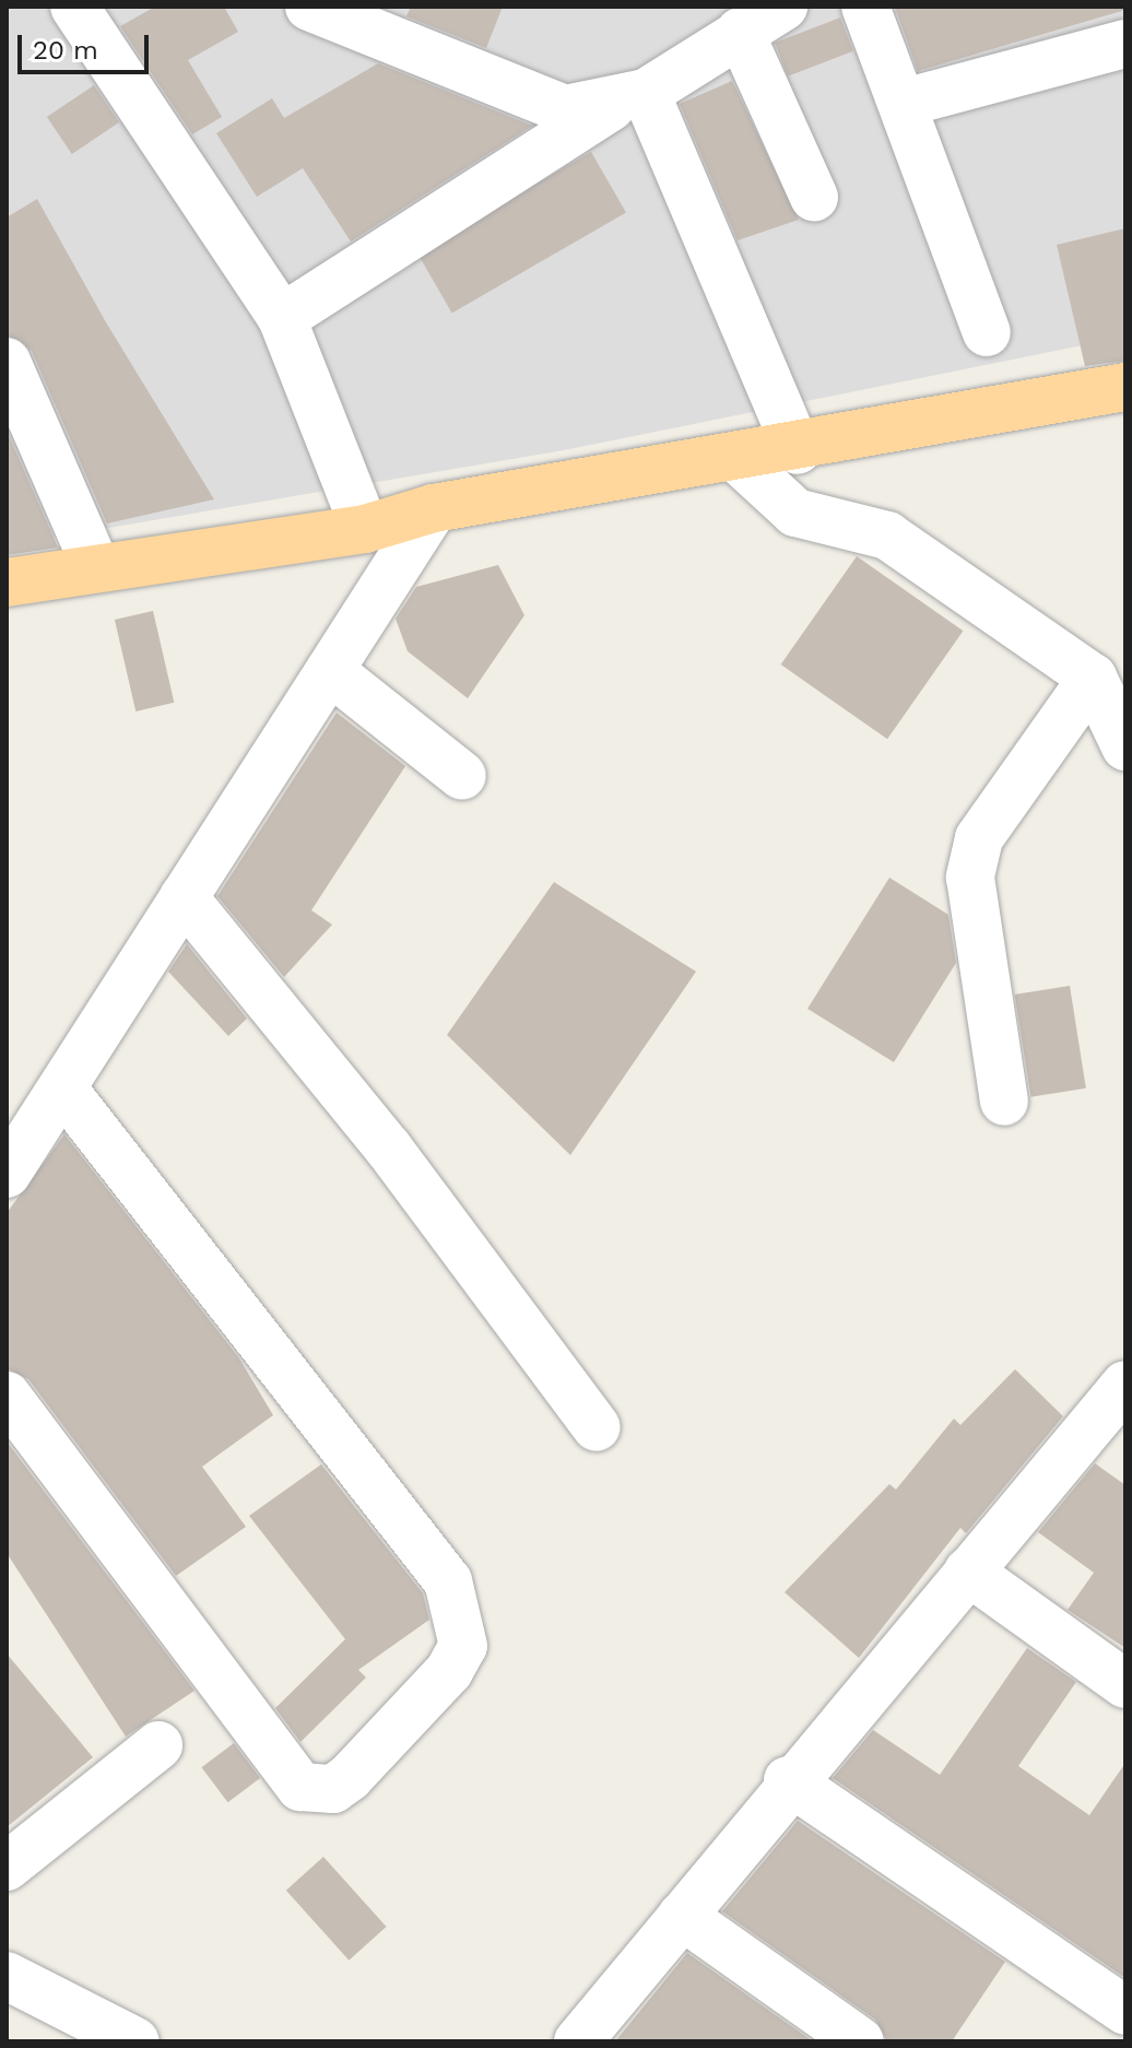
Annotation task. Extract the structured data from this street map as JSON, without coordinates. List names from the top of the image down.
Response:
{
  "scale_bar": "20 m"
}
